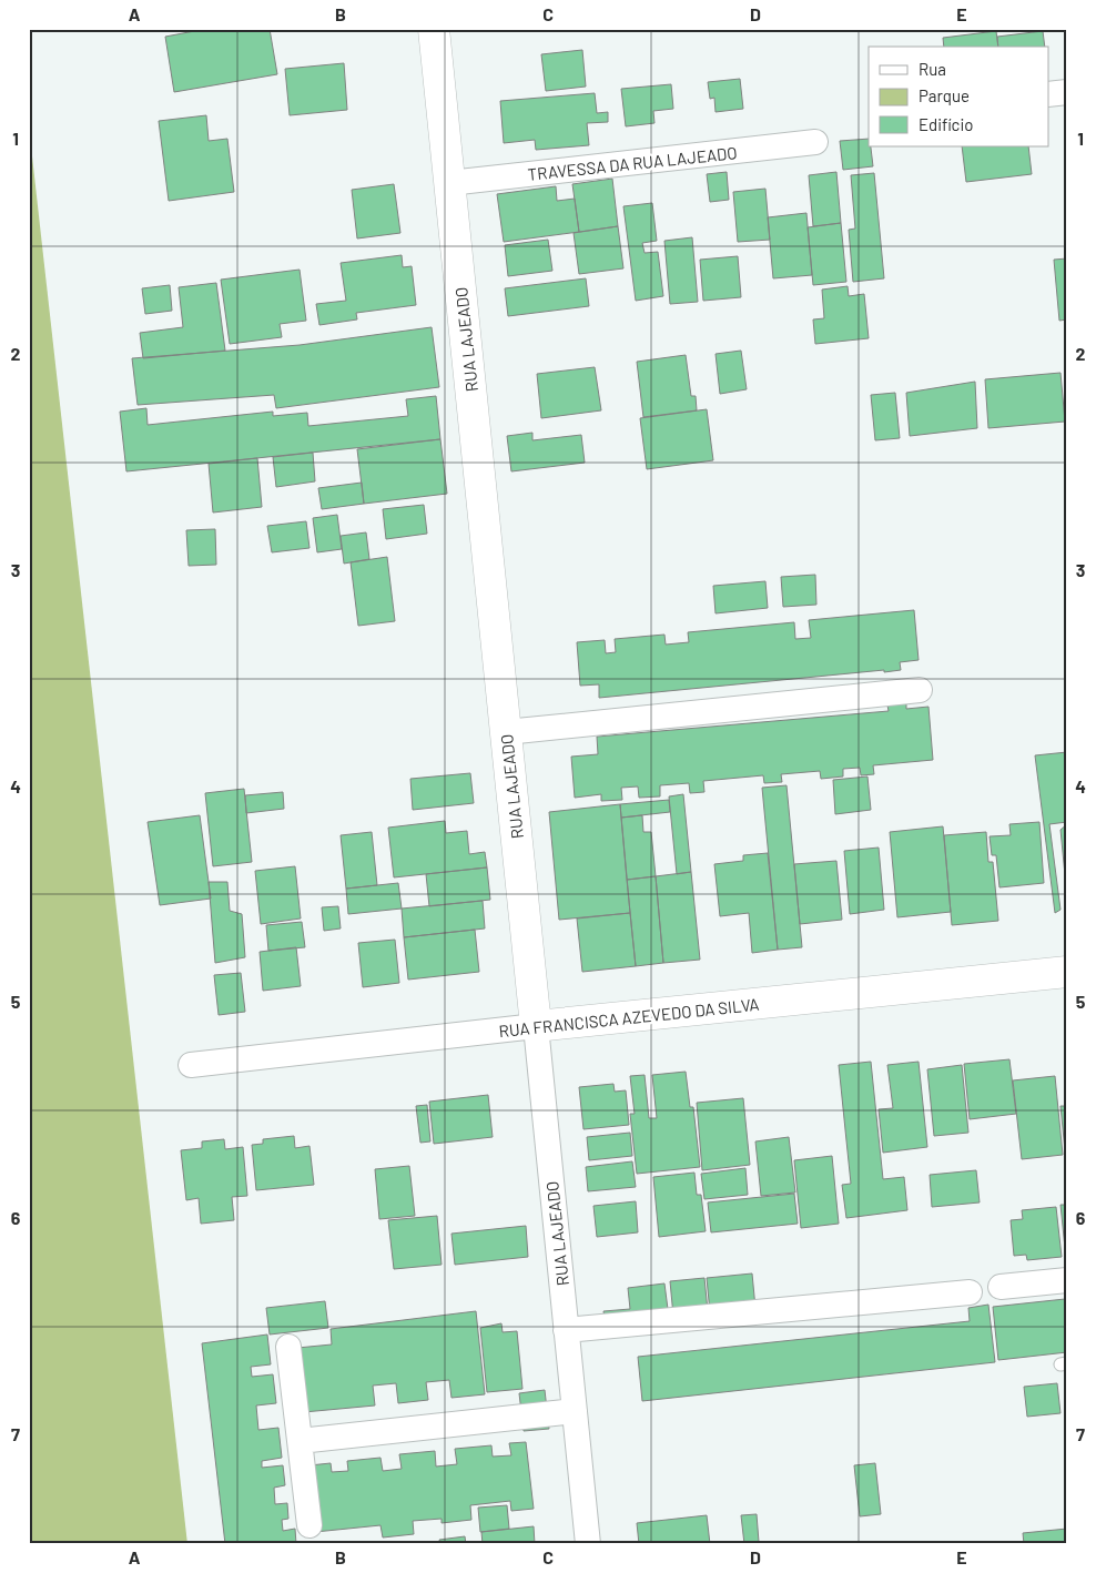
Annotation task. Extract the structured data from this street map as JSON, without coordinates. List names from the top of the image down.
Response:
{
  "streets": {
    "street": ["TRAVESSA DA RUA LAJEADO", "RUA LAJEADO", "RUA FRANCISCA AZEVEDO DA SILVA"]
  },
  "crossings": [
    ["TRAVESSA DA RUA LAJEADO", "RUA LAJEADO"],
    ["RUA LAJEADO", "RUA FRANCISCA AZEVEDO DA SILVA"]
  ],
  "legend": ["Rua", "Parque", "Edifício"],
  "grid": {
    "columns": [
      "A",
      "B",
      "C",
      "D",
      "E"
    ],
    "rows": [
      "1",
      "2",
      "3",
      "4",
      "5",
      "6",
      "7"
    ]
  }
}
